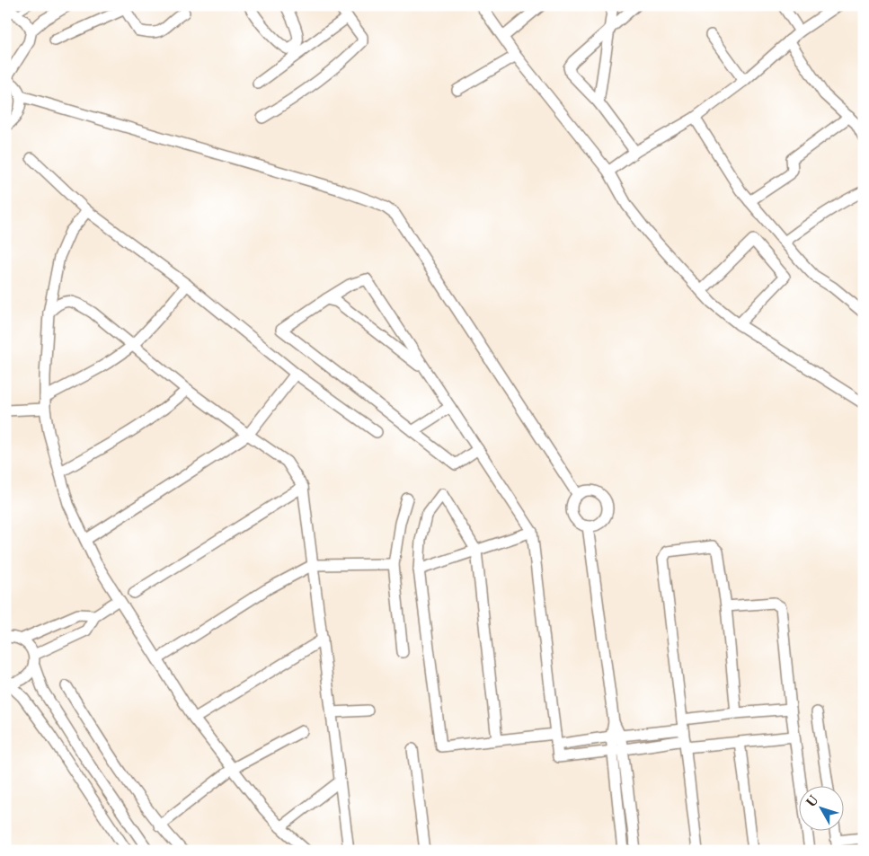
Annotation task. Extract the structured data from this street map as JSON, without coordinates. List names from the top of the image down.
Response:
{
  "north": "top left"
}
